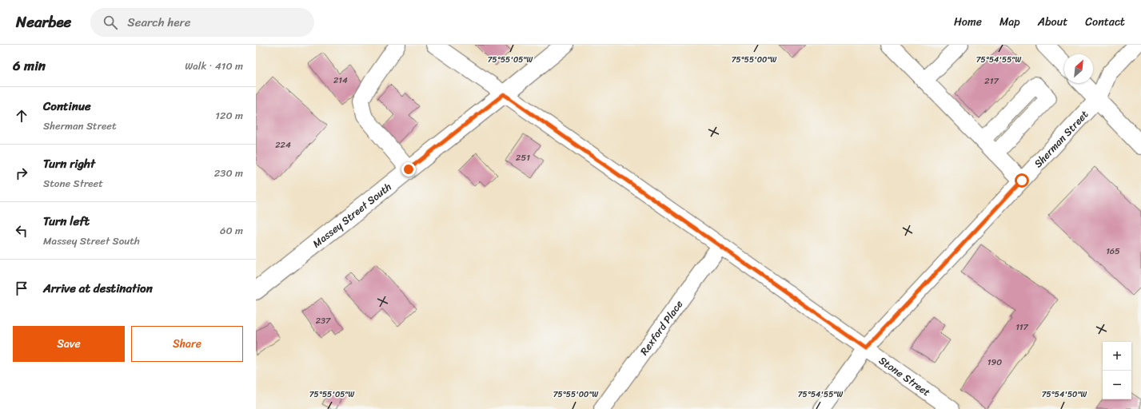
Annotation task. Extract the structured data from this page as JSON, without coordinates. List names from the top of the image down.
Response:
{
  "streets": {
    "main road": ["Massey Street South"],
    "street": ["Sherman Street", "Rexford Place", "Stone Street"]
  },
  "crossings": [
    ["Sherman Street", "Stone Street"],
    ["Massey Street South", "Stone Street"],
    ["Rexford Place", "Stone Street"]
  ],
  "house_numbers": [
    "214",
    "217",
    "224",
    "251",
    "165",
    "237",
    "117",
    "190"
  ],
  "north": "top right",
  "page": {
    "header": "Nearbee",
    "search": "Search here",
    "nav": [
      "Home",
      "Map",
      "About",
      "Contact"
    ],
    "heading": ["6 min", "Walk · 410 m"],
    "list": [
      ["Continue", "Sherman Street", "120 m"],
      ["Turn right", "Stone Street", "230 m"],
      ["Turn left", "Massey Street South", "60 m"],
      "Arrive at destination"
    ],
    "buttons": ["Save", "Share"],
    "map_buttons": ["+", "−"]
  },
  "coordinates": [
    "75°55'05\"W",
    "75°55'00\"W",
    "75°54'55\"W",
    "75°54'50\"W"
  ]
}
